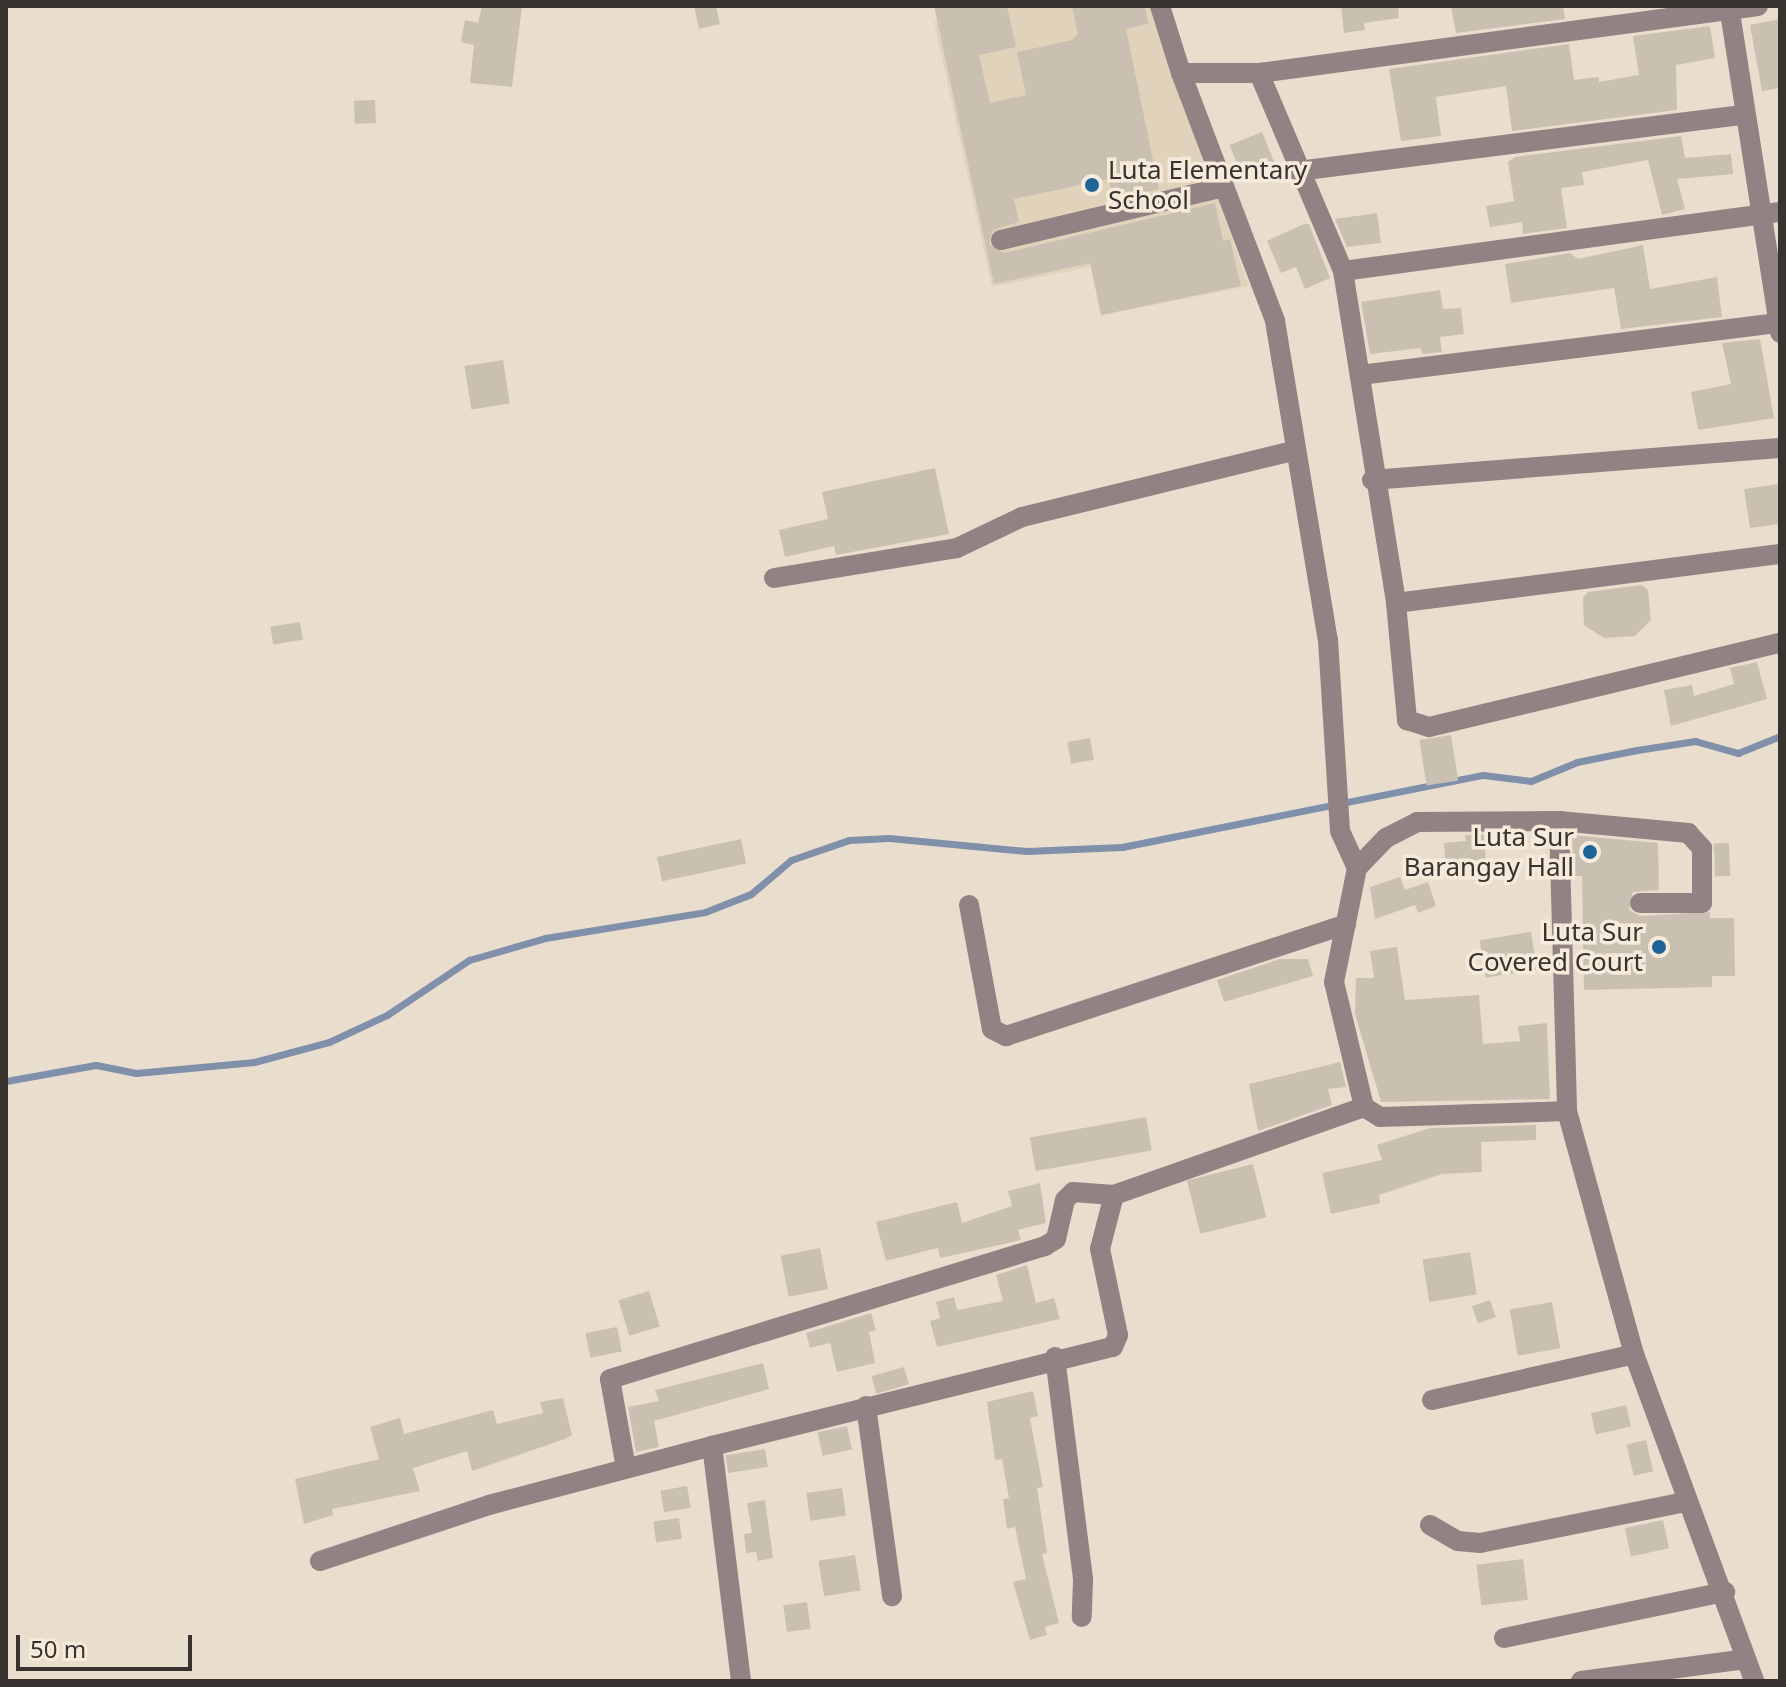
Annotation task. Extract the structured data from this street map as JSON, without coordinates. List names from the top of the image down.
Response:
{
  "places": ["Luta Elementary School", "Luta Sur Barangay Hall", "Luta Sur Covered Court"],
  "scale_bar": "50 m"
}
